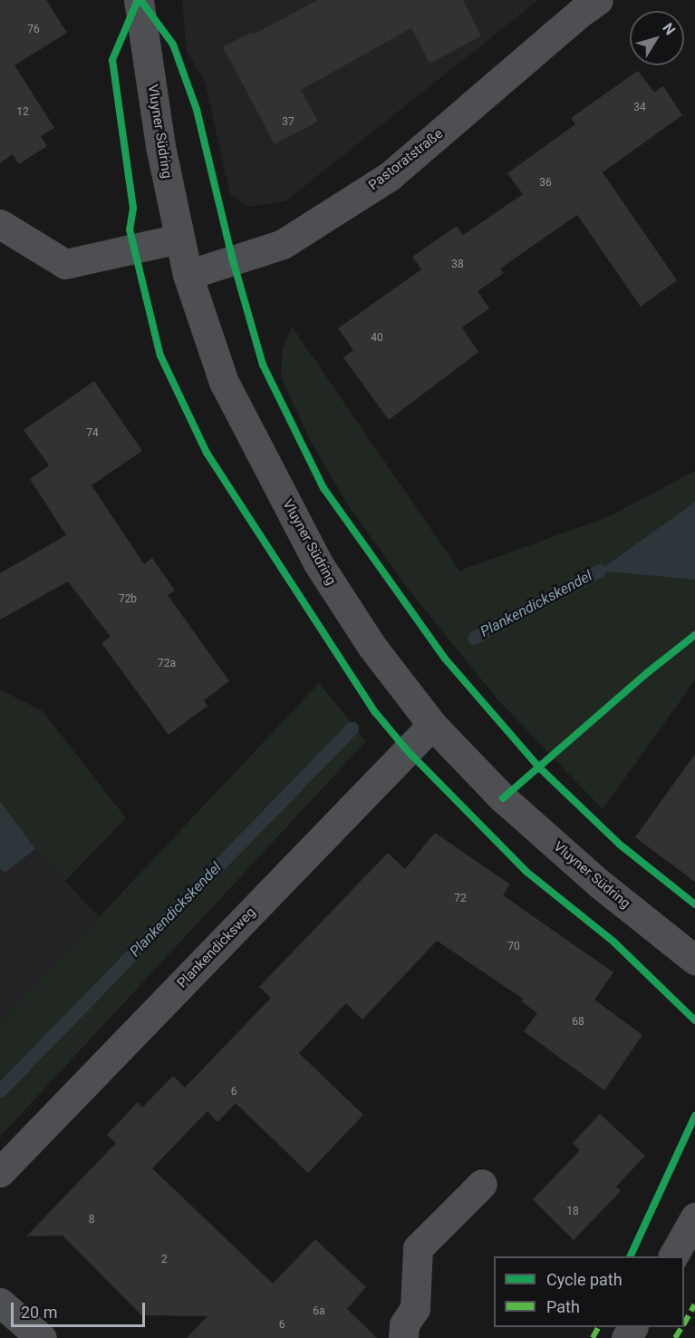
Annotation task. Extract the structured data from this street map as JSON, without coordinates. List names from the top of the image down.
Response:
{
  "streets": {
    "street": ["Vluyner Südring", "Pastoratstraße", "Plankendicksweg"]
  },
  "crossings": [
    ["Vluyner Südring", "Pastoratstraße"],
    ["Vluyner Südring", "Plankendicksweg"]
  ],
  "water": ["Plankendickskendel"],
  "house_numbers": [
    "76",
    "34",
    "12",
    "37",
    "36",
    "38",
    "40",
    "74",
    "72b",
    "72a",
    "72",
    "70",
    "68",
    "6",
    "18",
    "8",
    "2",
    "6a",
    "6"
  ],
  "legend": ["Cycle path", "Path"],
  "scale_bar": "20 m",
  "north": "top right"
}
